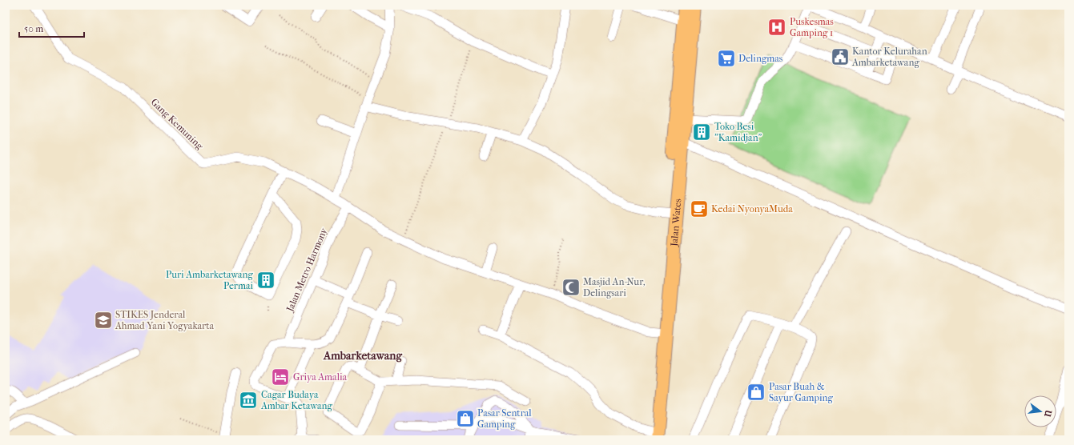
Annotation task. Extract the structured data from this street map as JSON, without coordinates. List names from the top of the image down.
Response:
{
  "streets": {
    "highway": ["Jalan Wates"],
    "street": ["Gang Kemuning", "Jalan Metro Harmony"]
  },
  "crossings": [
    ["Gang Kemuning", "Jalan Wates"],
    ["Gang Kemuning", "Jalan Metro Harmony"]
  ],
  "districts": ["Ambarketawang"],
  "places": {
    "hospital": ["Puskesmas Gamping 1"],
    "public building": ["Kantor Kelurahan Ambarketawang"],
    "supermarket": ["Delingmas"],
    "building": ["Toko Besi \"Kamidjan\"", "Puri Ambarketawang Permai"],
    "cafe": ["Kedai NyonyaMuda"],
    "mosque": ["Masjid An-Nur, Delingsari"],
    "school or university": ["STIKES Jenderal Ahmad Yani Yogyakarta"],
    "hotel": ["Griya Amalia"],
    "shop": ["Pasar Buah & Sayur Gamping", "Pasar Sentral Gamping"],
    "museum": ["Cagar Budaya Ambar Ketawang"]
  },
  "scale_bar": "50 m",
  "north": "right"
}
